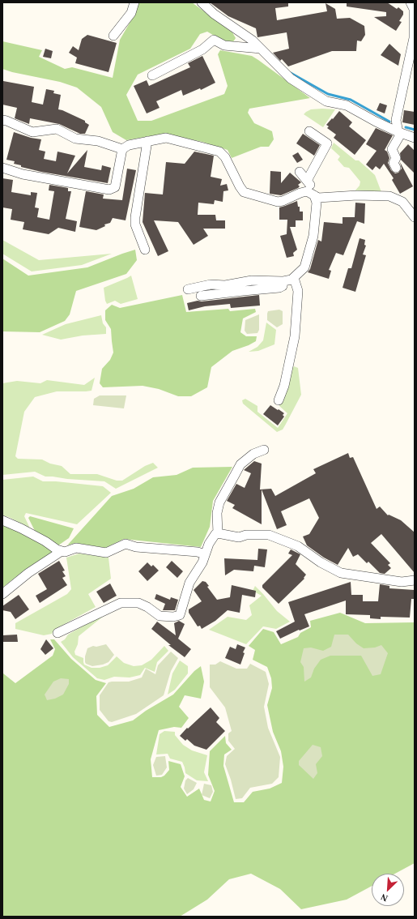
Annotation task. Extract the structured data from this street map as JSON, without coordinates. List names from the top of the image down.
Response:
{
  "north": "bottom left"
}
